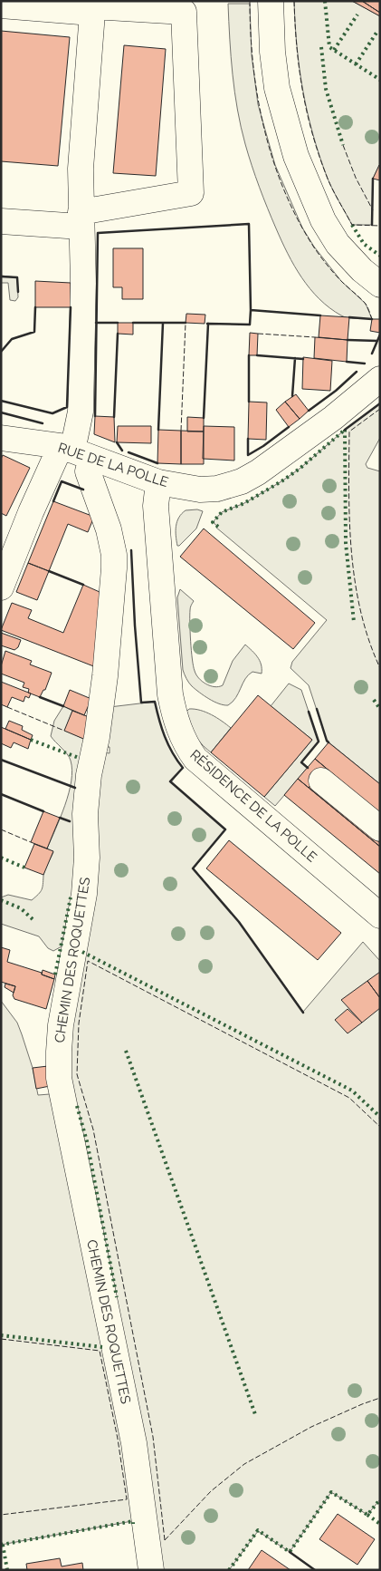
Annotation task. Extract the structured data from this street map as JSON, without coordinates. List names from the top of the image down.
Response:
{
  "streets": {
    "street": ["RUE DE LA POLLE", "RÉSIDENCE DE LA POLLE", "CHEMIN DES ROQUETTES"]
  },
  "crossings": [
    ["RUE DE LA POLLE", "RÉSIDENCE DE LA POLLE"],
    ["RUE DE LA POLLE", "CHEMIN DES ROQUETTES"]
  ]
}
